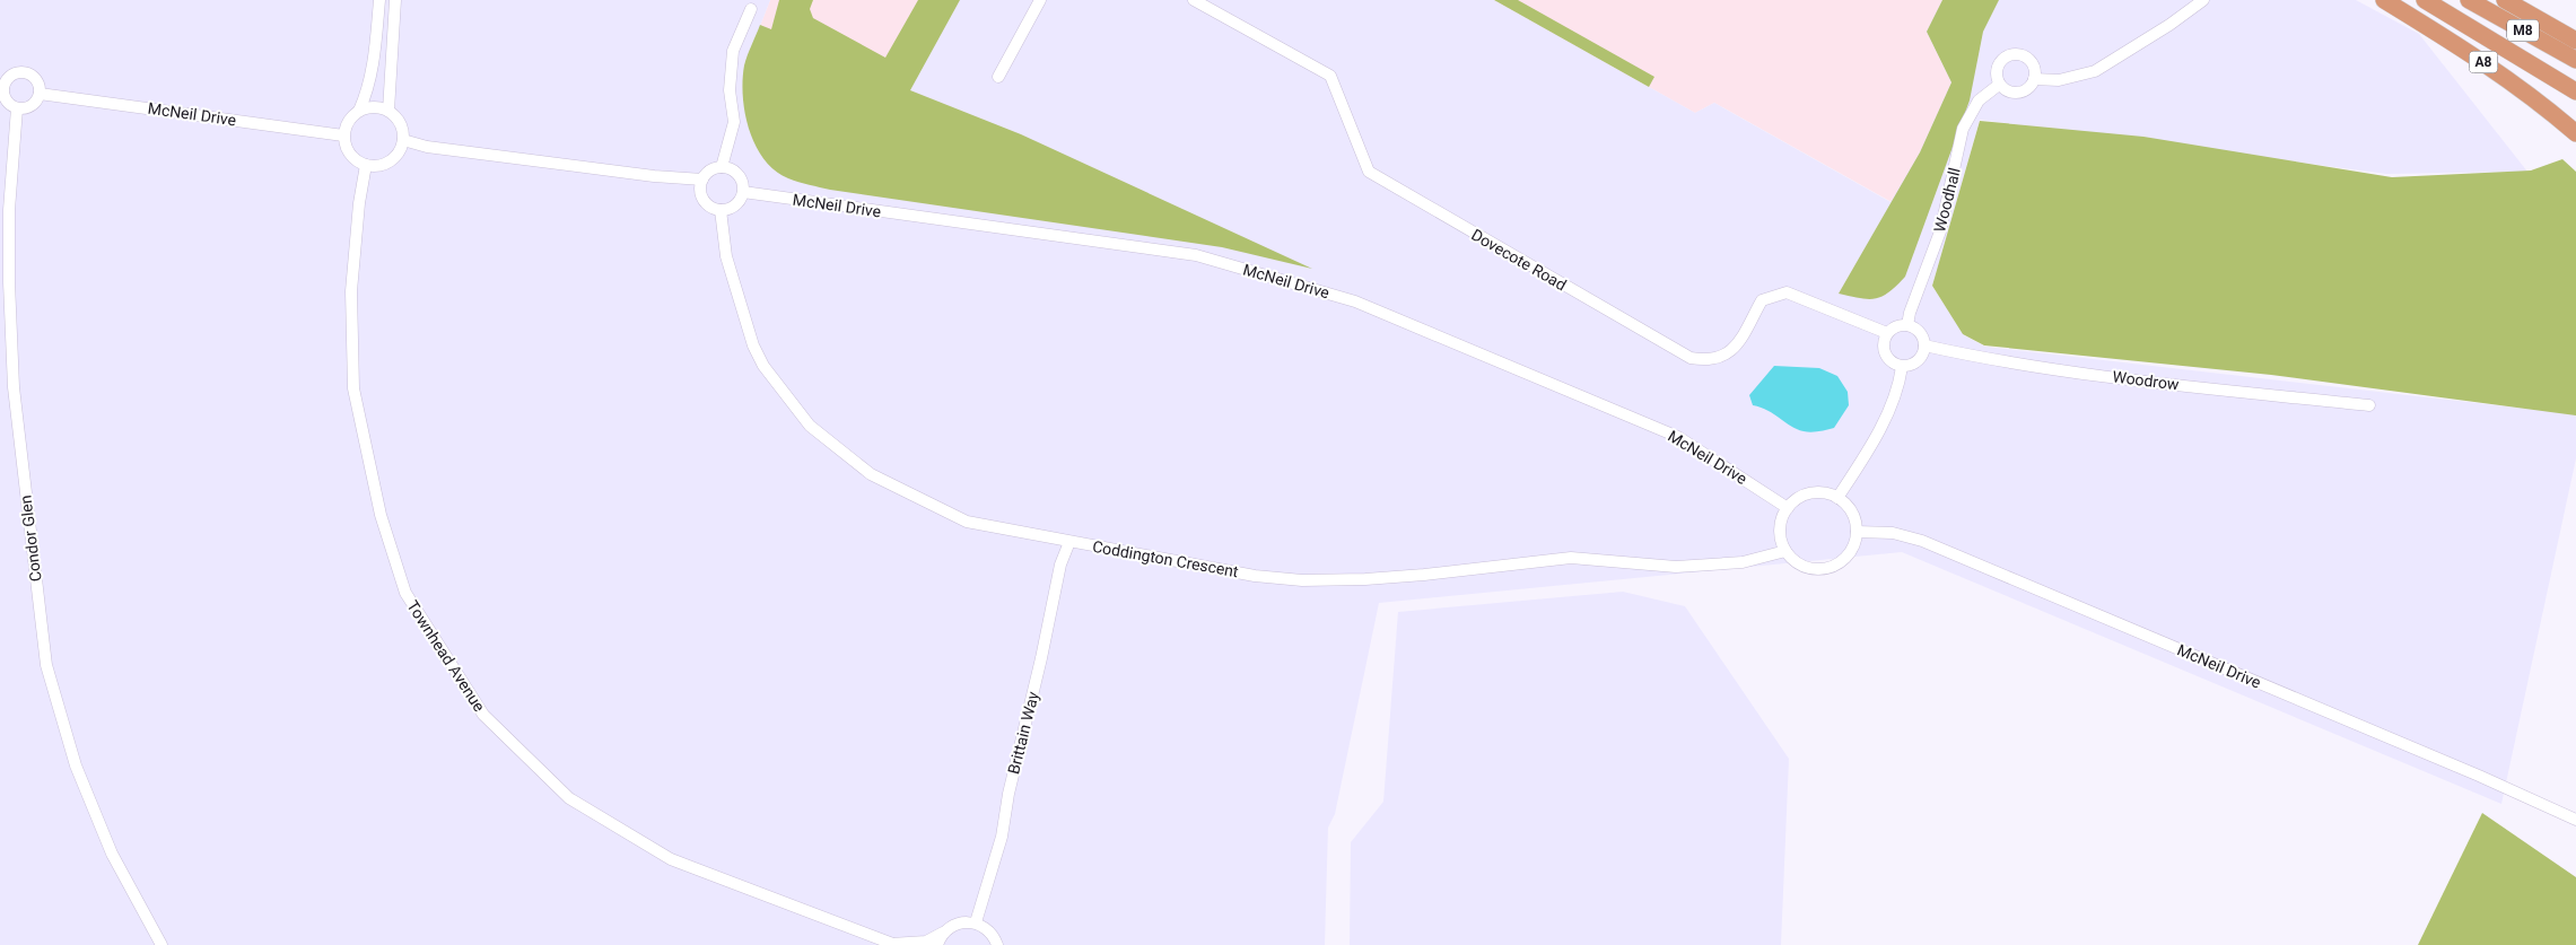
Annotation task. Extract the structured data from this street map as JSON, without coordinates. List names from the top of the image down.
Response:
{
  "streets": {
    "highway": ["M8", "A8"],
    "street": [
      "McNeil Drive",
      "Woodhall",
      "Dovecote Road",
      "Woodrow",
      "Condor Glen",
      "Coddington Crescent",
      "Townhead Avenue",
      "Brittain Way"
    ]
  },
  "crossings": [
    ["McNeil Drive", "Condor Glen"],
    ["McNeil Drive", "Coddington Crescent"],
    ["McNeil Drive", "Townhead Avenue"],
    ["Woodhall", "Dovecote Road"],
    ["Woodhall", "Woodrow"],
    ["Dovecote Road", "Woodrow"],
    ["Coddington Crescent", "Brittain Way"]
  ]
}
